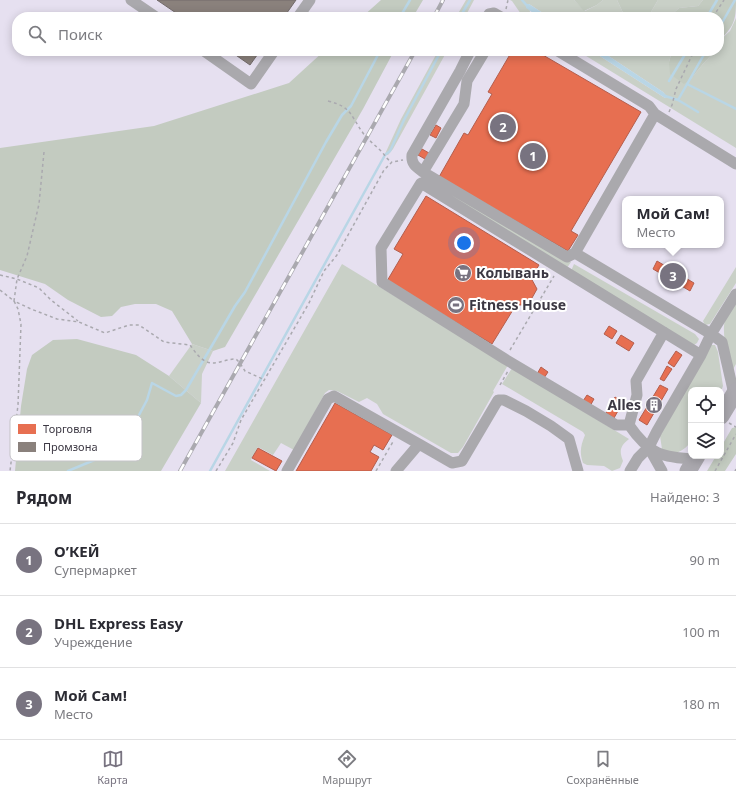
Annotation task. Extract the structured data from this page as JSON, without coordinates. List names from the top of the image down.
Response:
{
  "places": {
    "supermarket": ["Колывань"],
    "sports": ["Fitness House"],
    "building": ["Alles"]
  },
  "legend": ["Торговля", "Промзона"],
  "page": {
    "search": "Поиск",
    "pins": ["2", "1", "3"],
    "popup": ["Мой Сам!", "Место"],
    "heading": ["Рядом", "Найдено: 3"],
    "list": [
      {
        "mark": "1",
        "name": "О’КЕЙ",
        "note": "Супермаркет",
        "value": "90 m"
      },
      {
        "mark": "2",
        "name": "DHL Express Easy",
        "note": "Учреждение",
        "value": "100 m"
      },
      {
        "mark": "3",
        "name": "Мой Сам!",
        "note": "Место",
        "value": "180 m"
      }
    ],
    "nav": ["Карта", "Маршрут", "Сохранённые"]
  }
}
